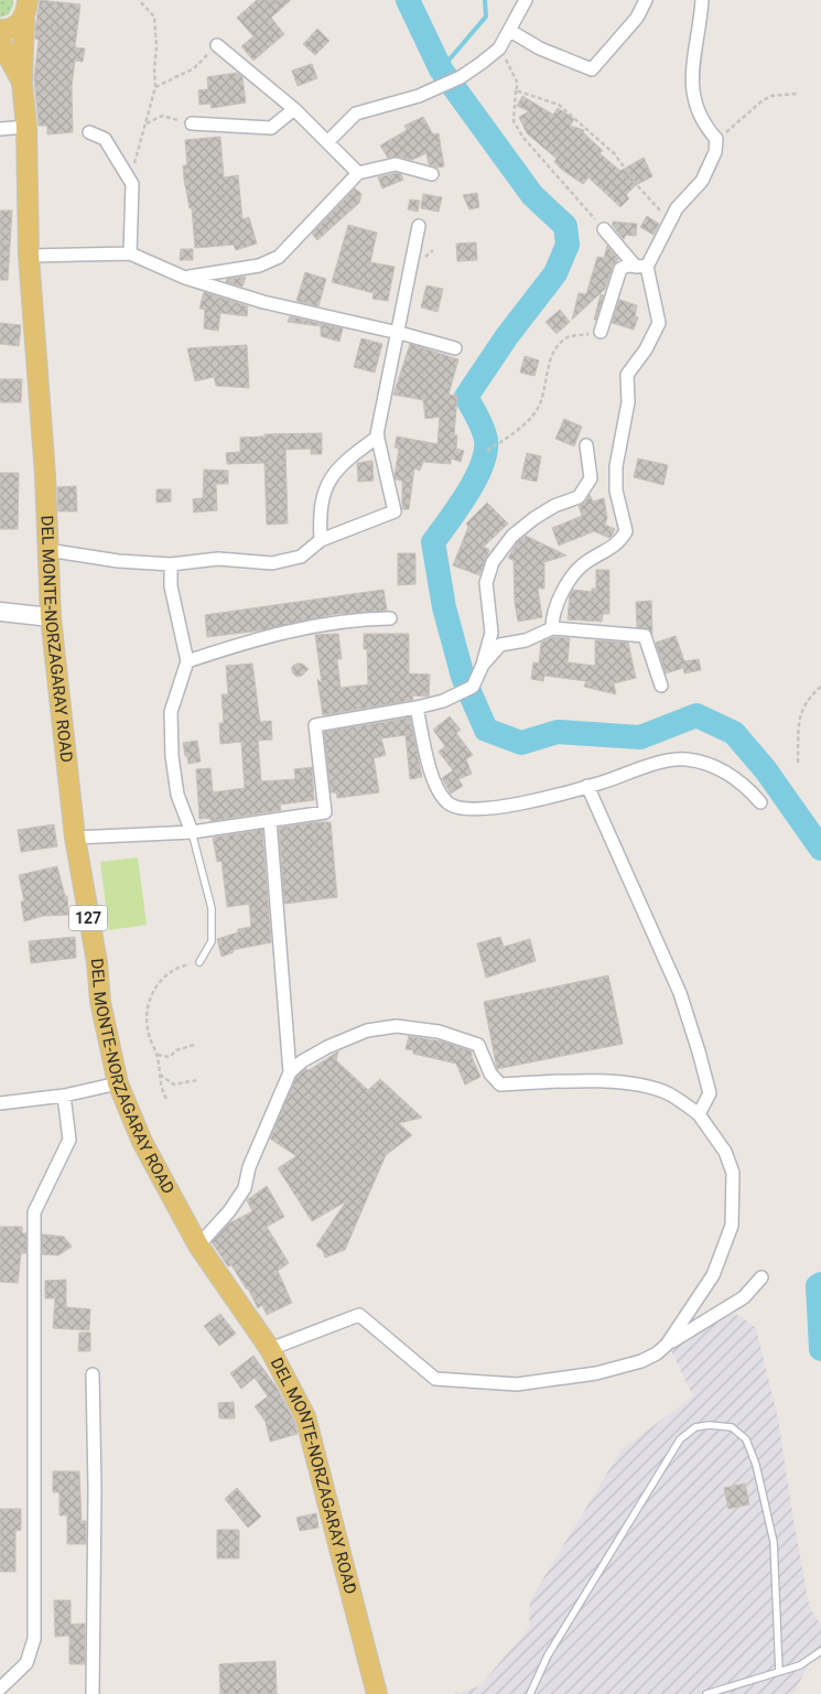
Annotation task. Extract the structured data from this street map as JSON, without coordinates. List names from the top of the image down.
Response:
{
  "streets": {
    "main road": ["DEL MONTE-NORZAGARAY ROAD", "127"]
  },
  "crossings": [
    ["DEL MONTE-NORZAGARAY ROAD", "127"]
  ]
}
